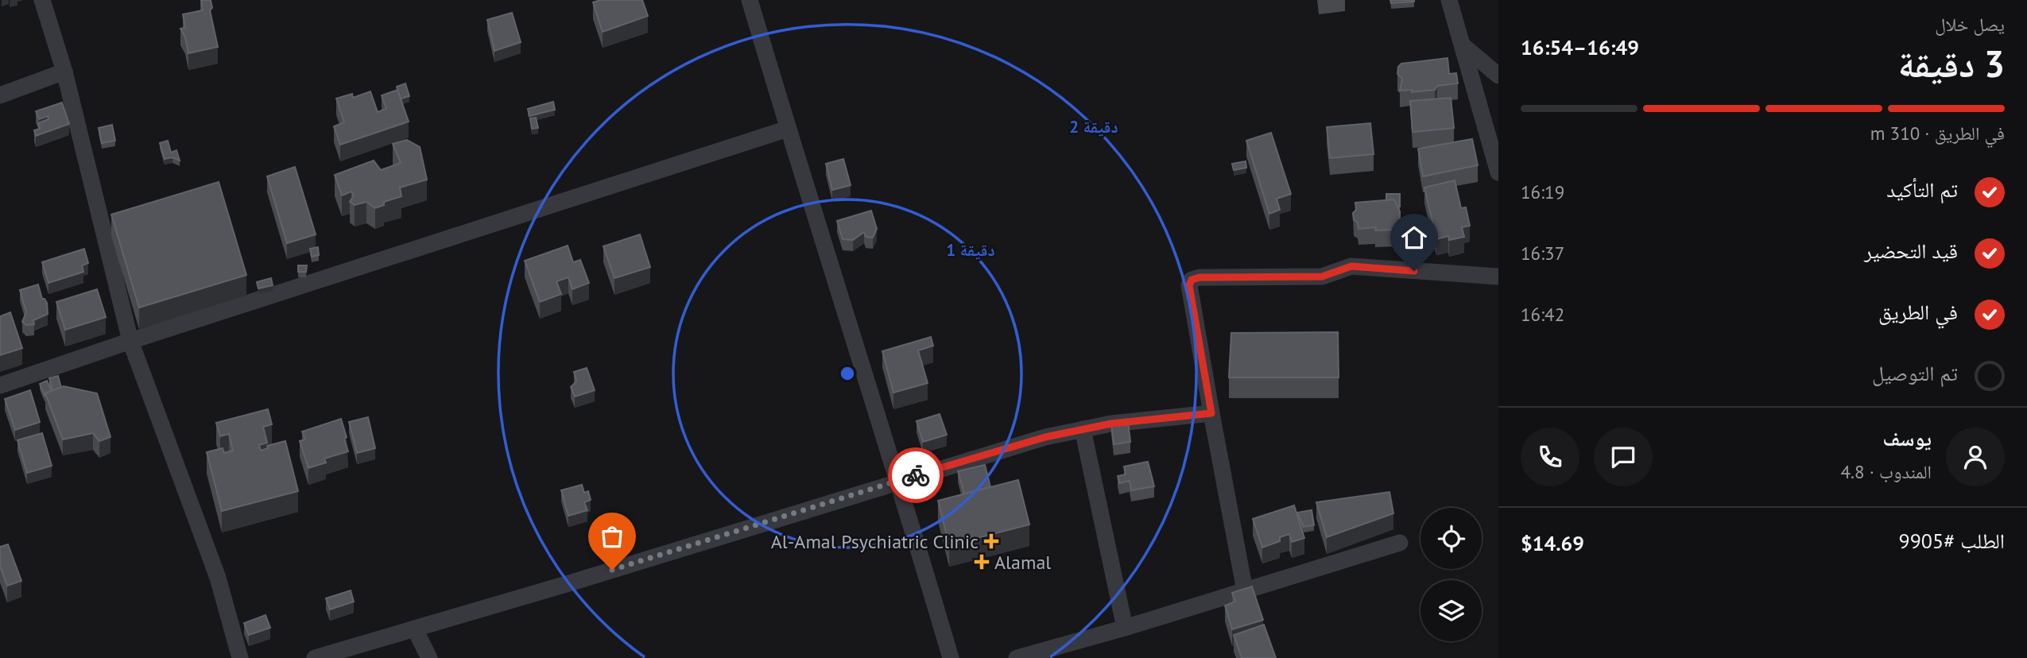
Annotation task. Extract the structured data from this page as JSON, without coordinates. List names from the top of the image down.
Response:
{
  "places": {
    "health": ["Al-Amal Psychiatric Clinic", "Alamal"]
  },
  "page": {
    "heading": ["3 دقيقة", "يصل خلال", "16:49–16:54"],
    "panel": [
      "يوسف",
      "المندوب · 4.8",
      "الطلب #9905",
      "$14.69"
    ],
    "bar": "في الطريق · 310 m",
    "list": [
      ["تم التأكيد", "16:19"],
      ["قيد التحضير", "16:37"],
      ["في الطريق", "16:42"],
      "تم التوصيل"
    ]
  },
  "rings": ["2 دقيقة", "1 دقيقة"]
}
